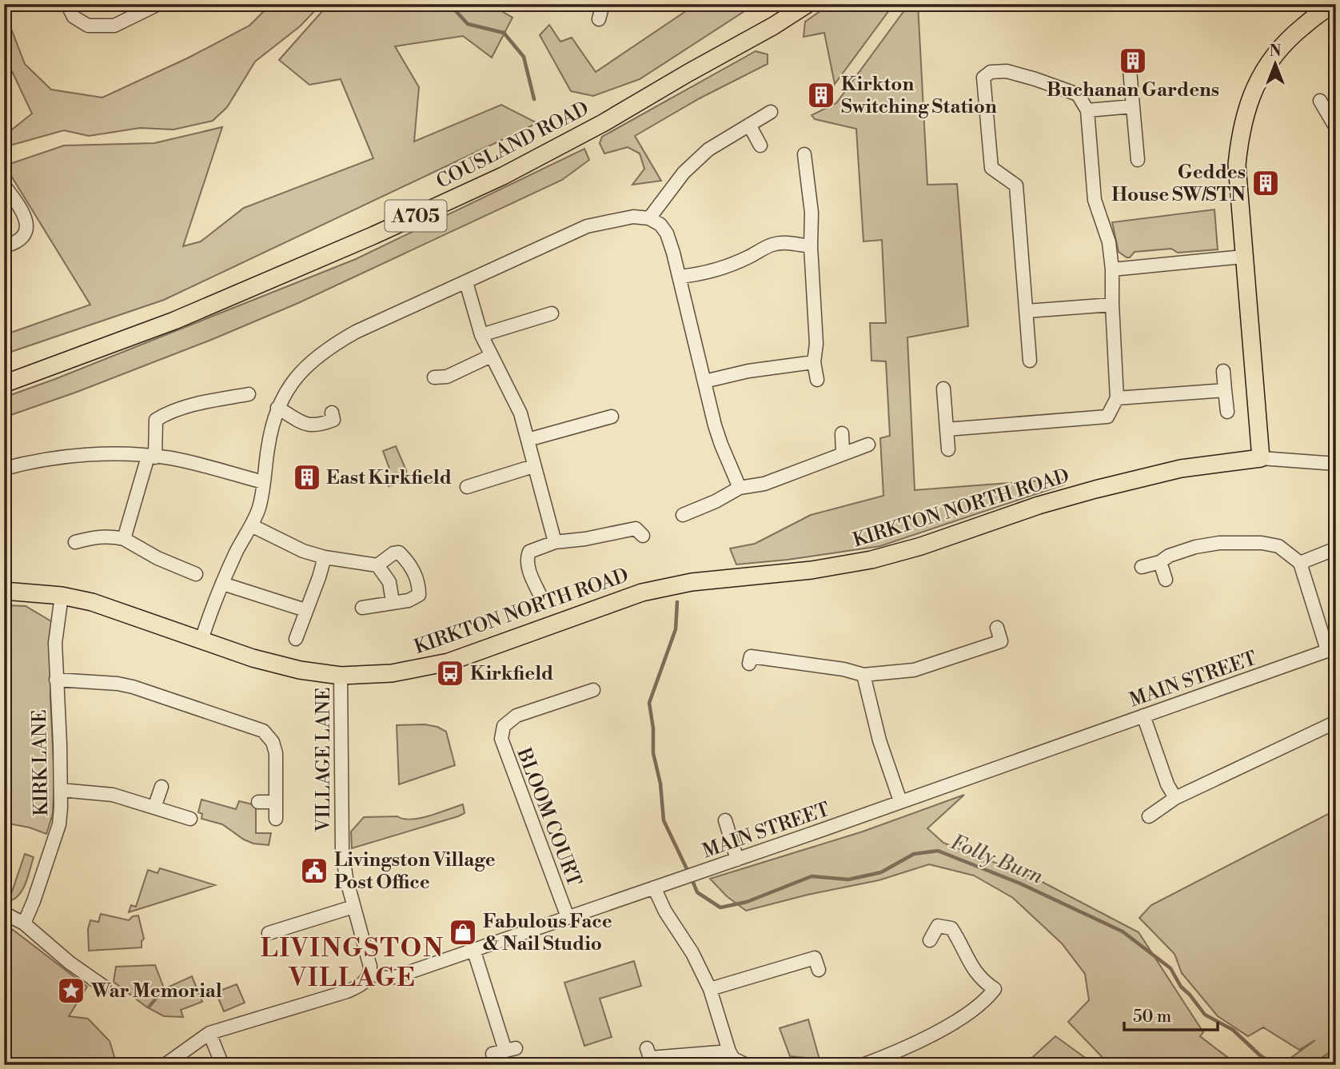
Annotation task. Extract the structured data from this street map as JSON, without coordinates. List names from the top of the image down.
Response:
{
  "streets": {
    "main road": ["COUSLAND ROAD", "A705", "KIRKTON NORTH ROAD"],
    "street": [
      "MAIN STREET",
      "VILLAGE LANE",
      "KIRK LANE",
      "BLOOM COURT"
    ]
  },
  "crossings": [
    ["KIRKTON NORTH ROAD", "VILLAGE LANE"],
    ["KIRKTON NORTH ROAD", "KIRK LANE"],
    ["MAIN STREET", "VILLAGE LANE"],
    ["MAIN STREET", "BLOOM COURT"]
  ],
  "districts": ["LIVINGSTON VILLAGE"],
  "water": ["Folly Burn"],
  "places": {
    "building": [
      "Buchanan Gardens",
      "Kirkton Switching Station",
      "Geddes House SW/STN",
      "East Kirkfield"
    ],
    "bus stop": ["Kirkfield"],
    "public building": ["Livingston Village Post Office"],
    "shop": ["Fabulous Face & Nail Studio"],
    "place": ["War Memorial"]
  },
  "scale_bar": "50 m",
  "north": "top"
}
